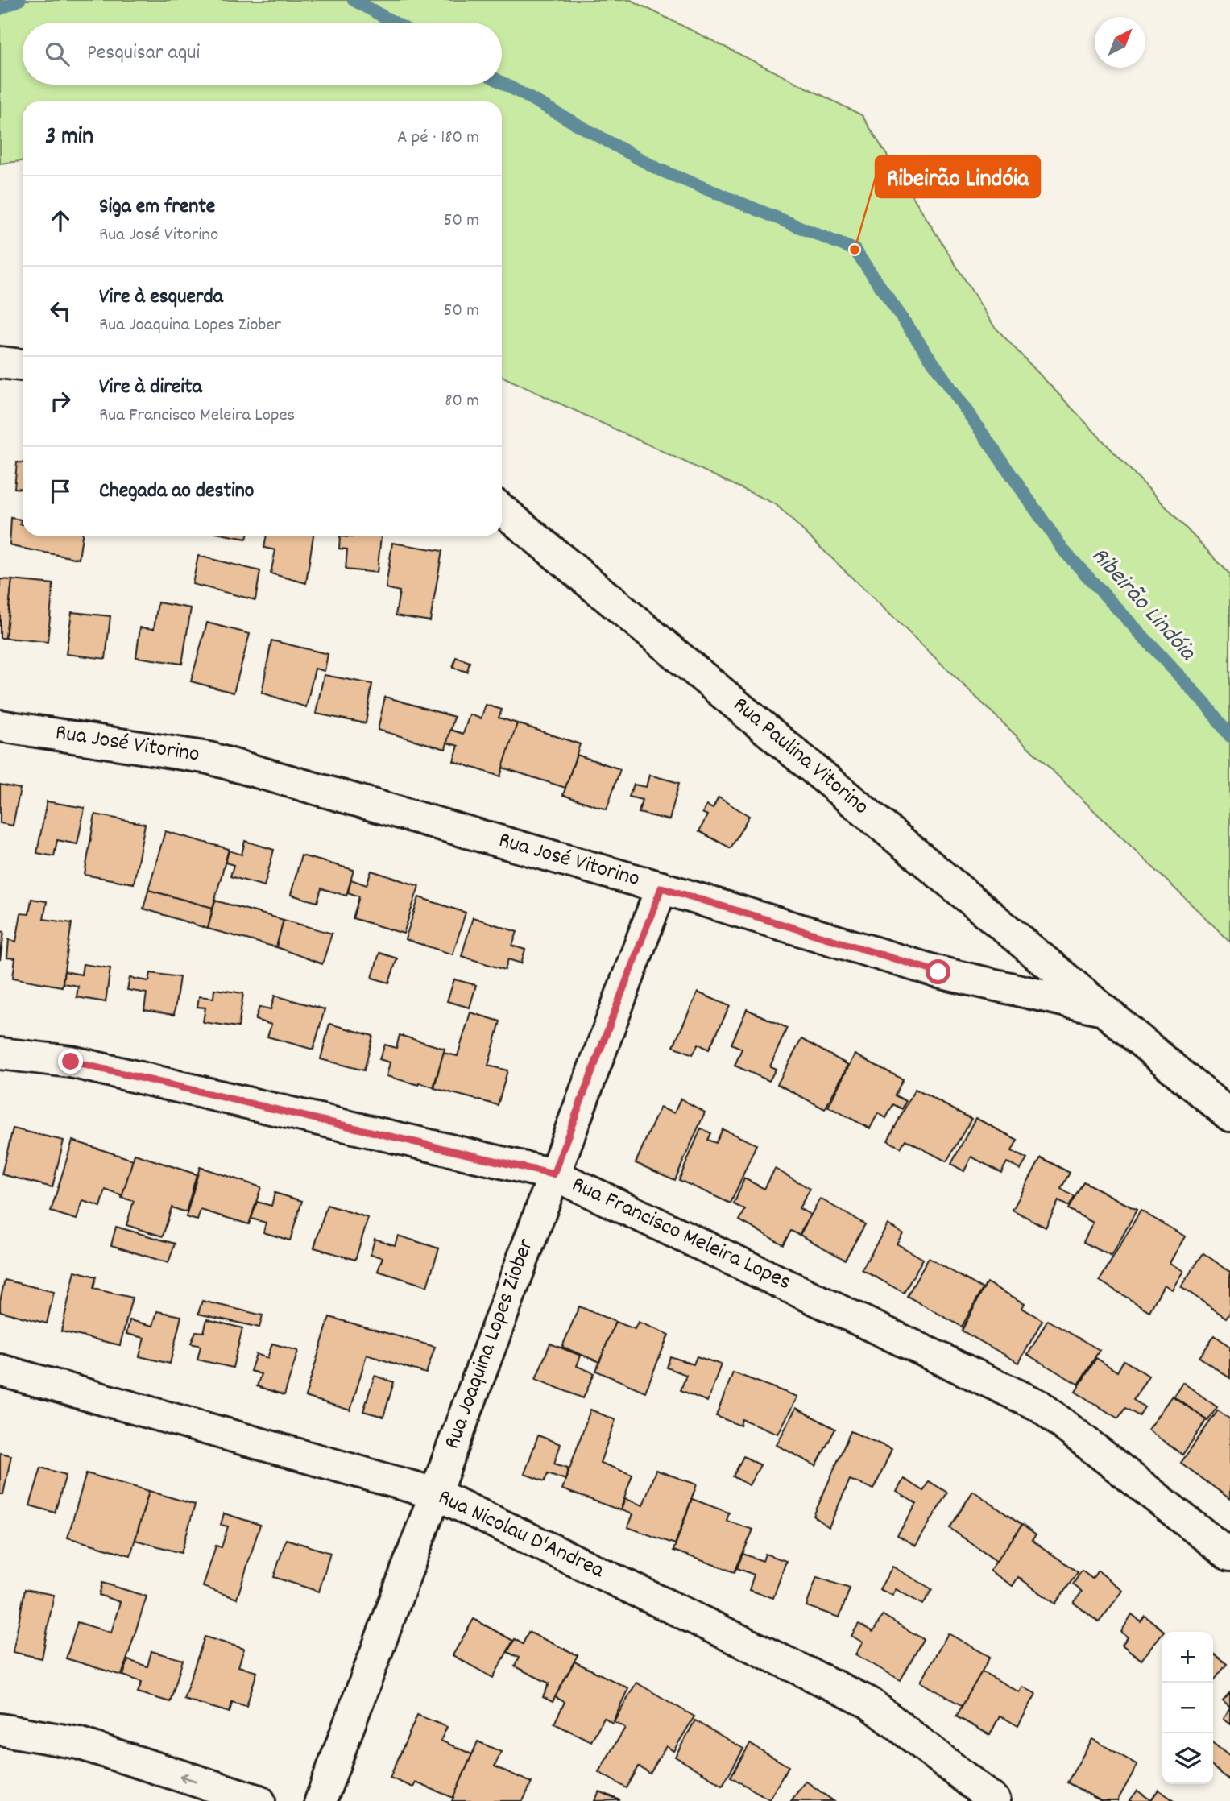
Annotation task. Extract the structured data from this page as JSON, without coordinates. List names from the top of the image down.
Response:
{
  "streets": {
    "street": [
      "Rua José Vitorino",
      "Rua Paulina Vitorino",
      "Rua Francisco Meleira Lopes",
      "Rua Joaquina Lopes Ziober",
      "Rua Nicolau D'Andrea"
    ]
  },
  "crossings": [
    ["Rua José Vitorino", "Rua Paulina Vitorino"],
    ["Rua José Vitorino", "Rua Joaquina Lopes Ziober"],
    ["Rua Francisco Meleira Lopes", "Rua Joaquina Lopes Ziober"],
    ["Rua Joaquina Lopes Ziober", "Rua Nicolau D'Andrea"]
  ],
  "water": ["Ribeirão Lindóia"],
  "places": ["Ribeirão Lindóia"],
  "north": "top right",
  "page": {
    "search": "Pesquisar aqui",
    "heading": ["3 min", "A pé · 180 m"],
    "list": [
      ["Siga em frente", "Rua José Vitorino", "50 m"],
      ["Vire à esquerda", "Rua Joaquina Lopes Ziober", "50 m"],
      ["Vire à direita", "Rua Francisco Meleira Lopes", "80 m"],
      "Chegada ao destino"
    ],
    "map_buttons": ["+", "−"]
  }
}
